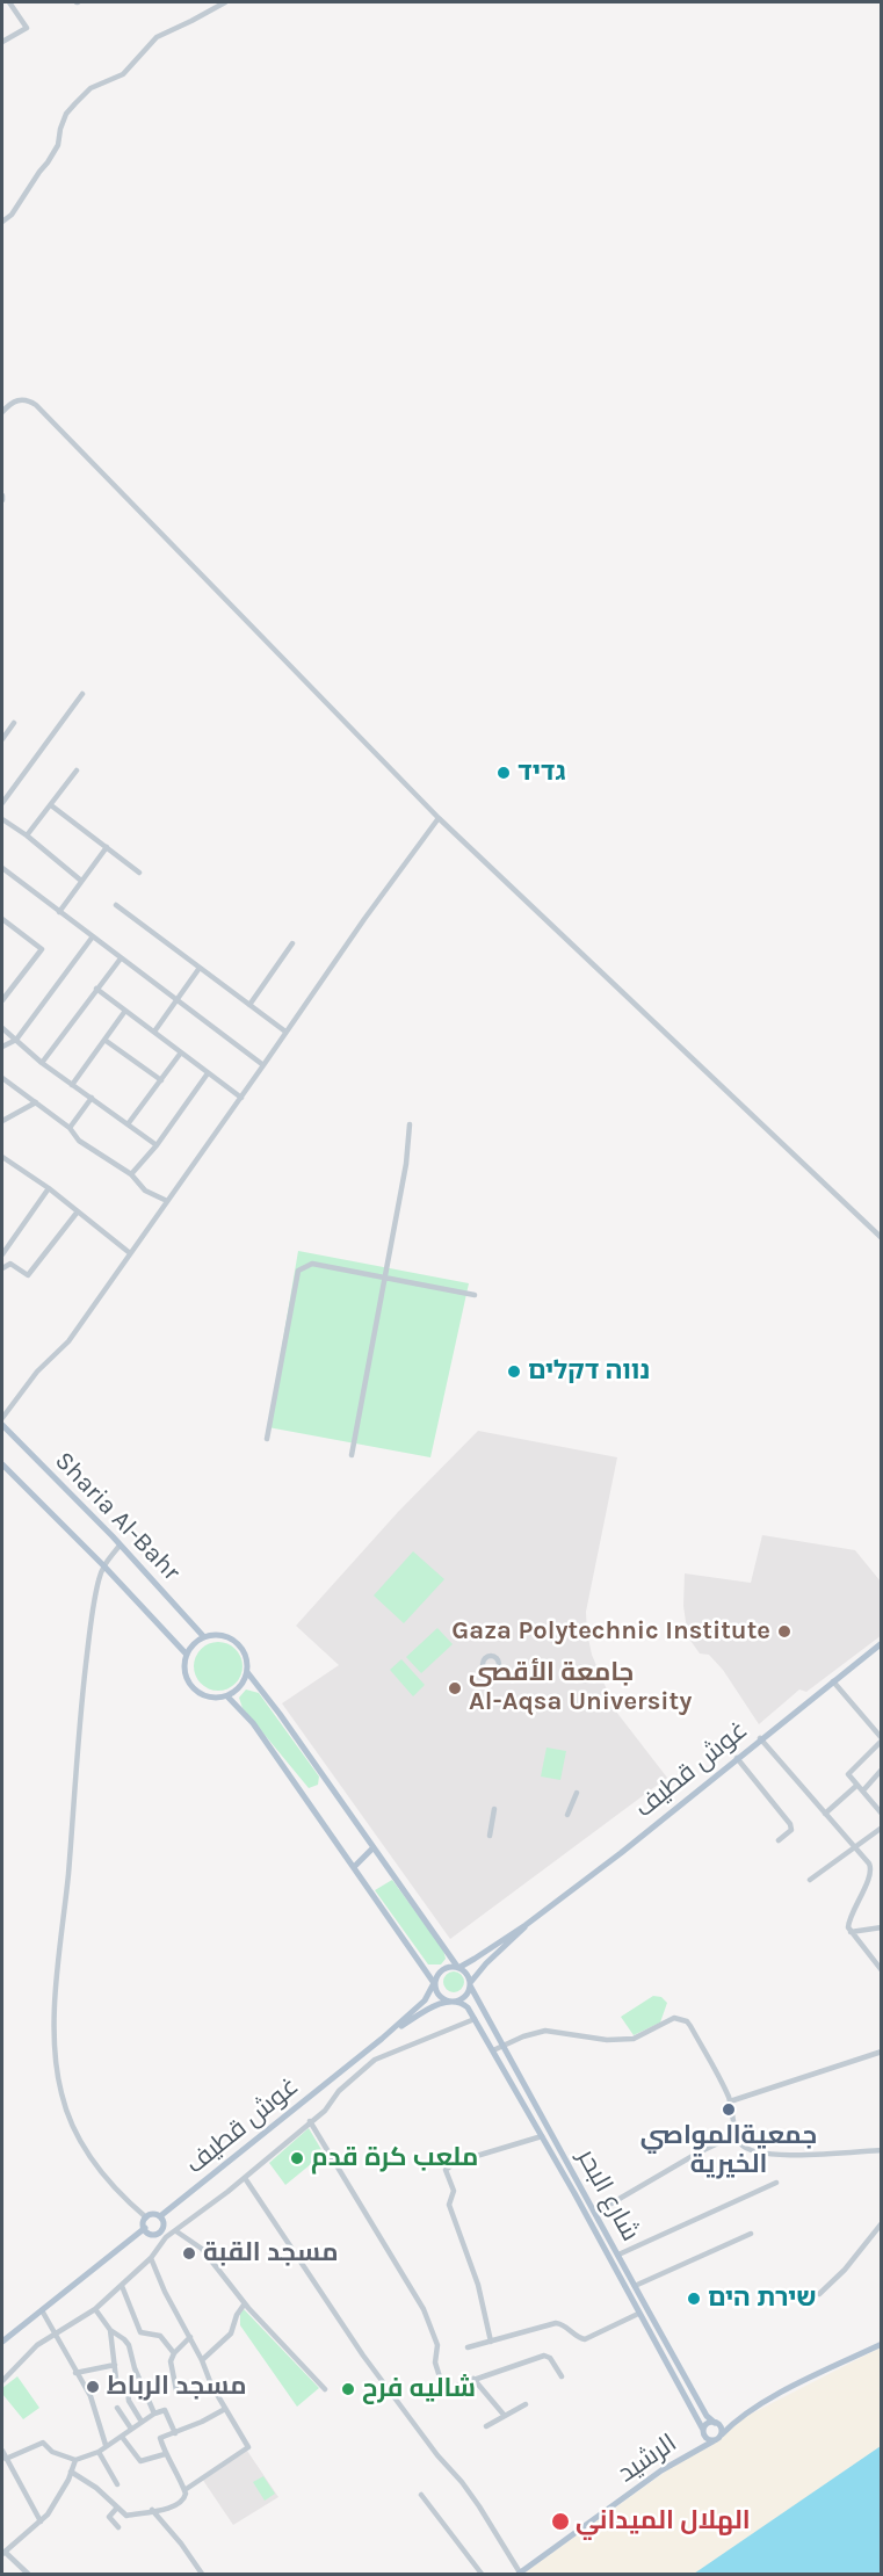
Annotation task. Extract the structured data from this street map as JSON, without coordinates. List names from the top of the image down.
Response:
{
  "streets": {
    "main road": [
      "Sharia Al-Bahr",
      "غوش قطيف",
      "شارع البحر",
      "الرشيد"
    ]
  },
  "crossings": [
    ["غوش قطيف", "شارع البحر"],
    ["شارع البحر", "الرشيد"]
  ],
  "places": [
    "גדיד",
    "נווה דקלים",
    "Gaza Polytechnic Institute",
    "جامعة الأقصى Al-Aqsa University",
    "جمعيةالمواصي الخيرية",
    "ملعب كرة قدم",
    "مسجد القبة",
    "שירת הים",
    "مسجد الرباط",
    "شاليه فرح",
    "الهلال الميداني"
  ]
}
